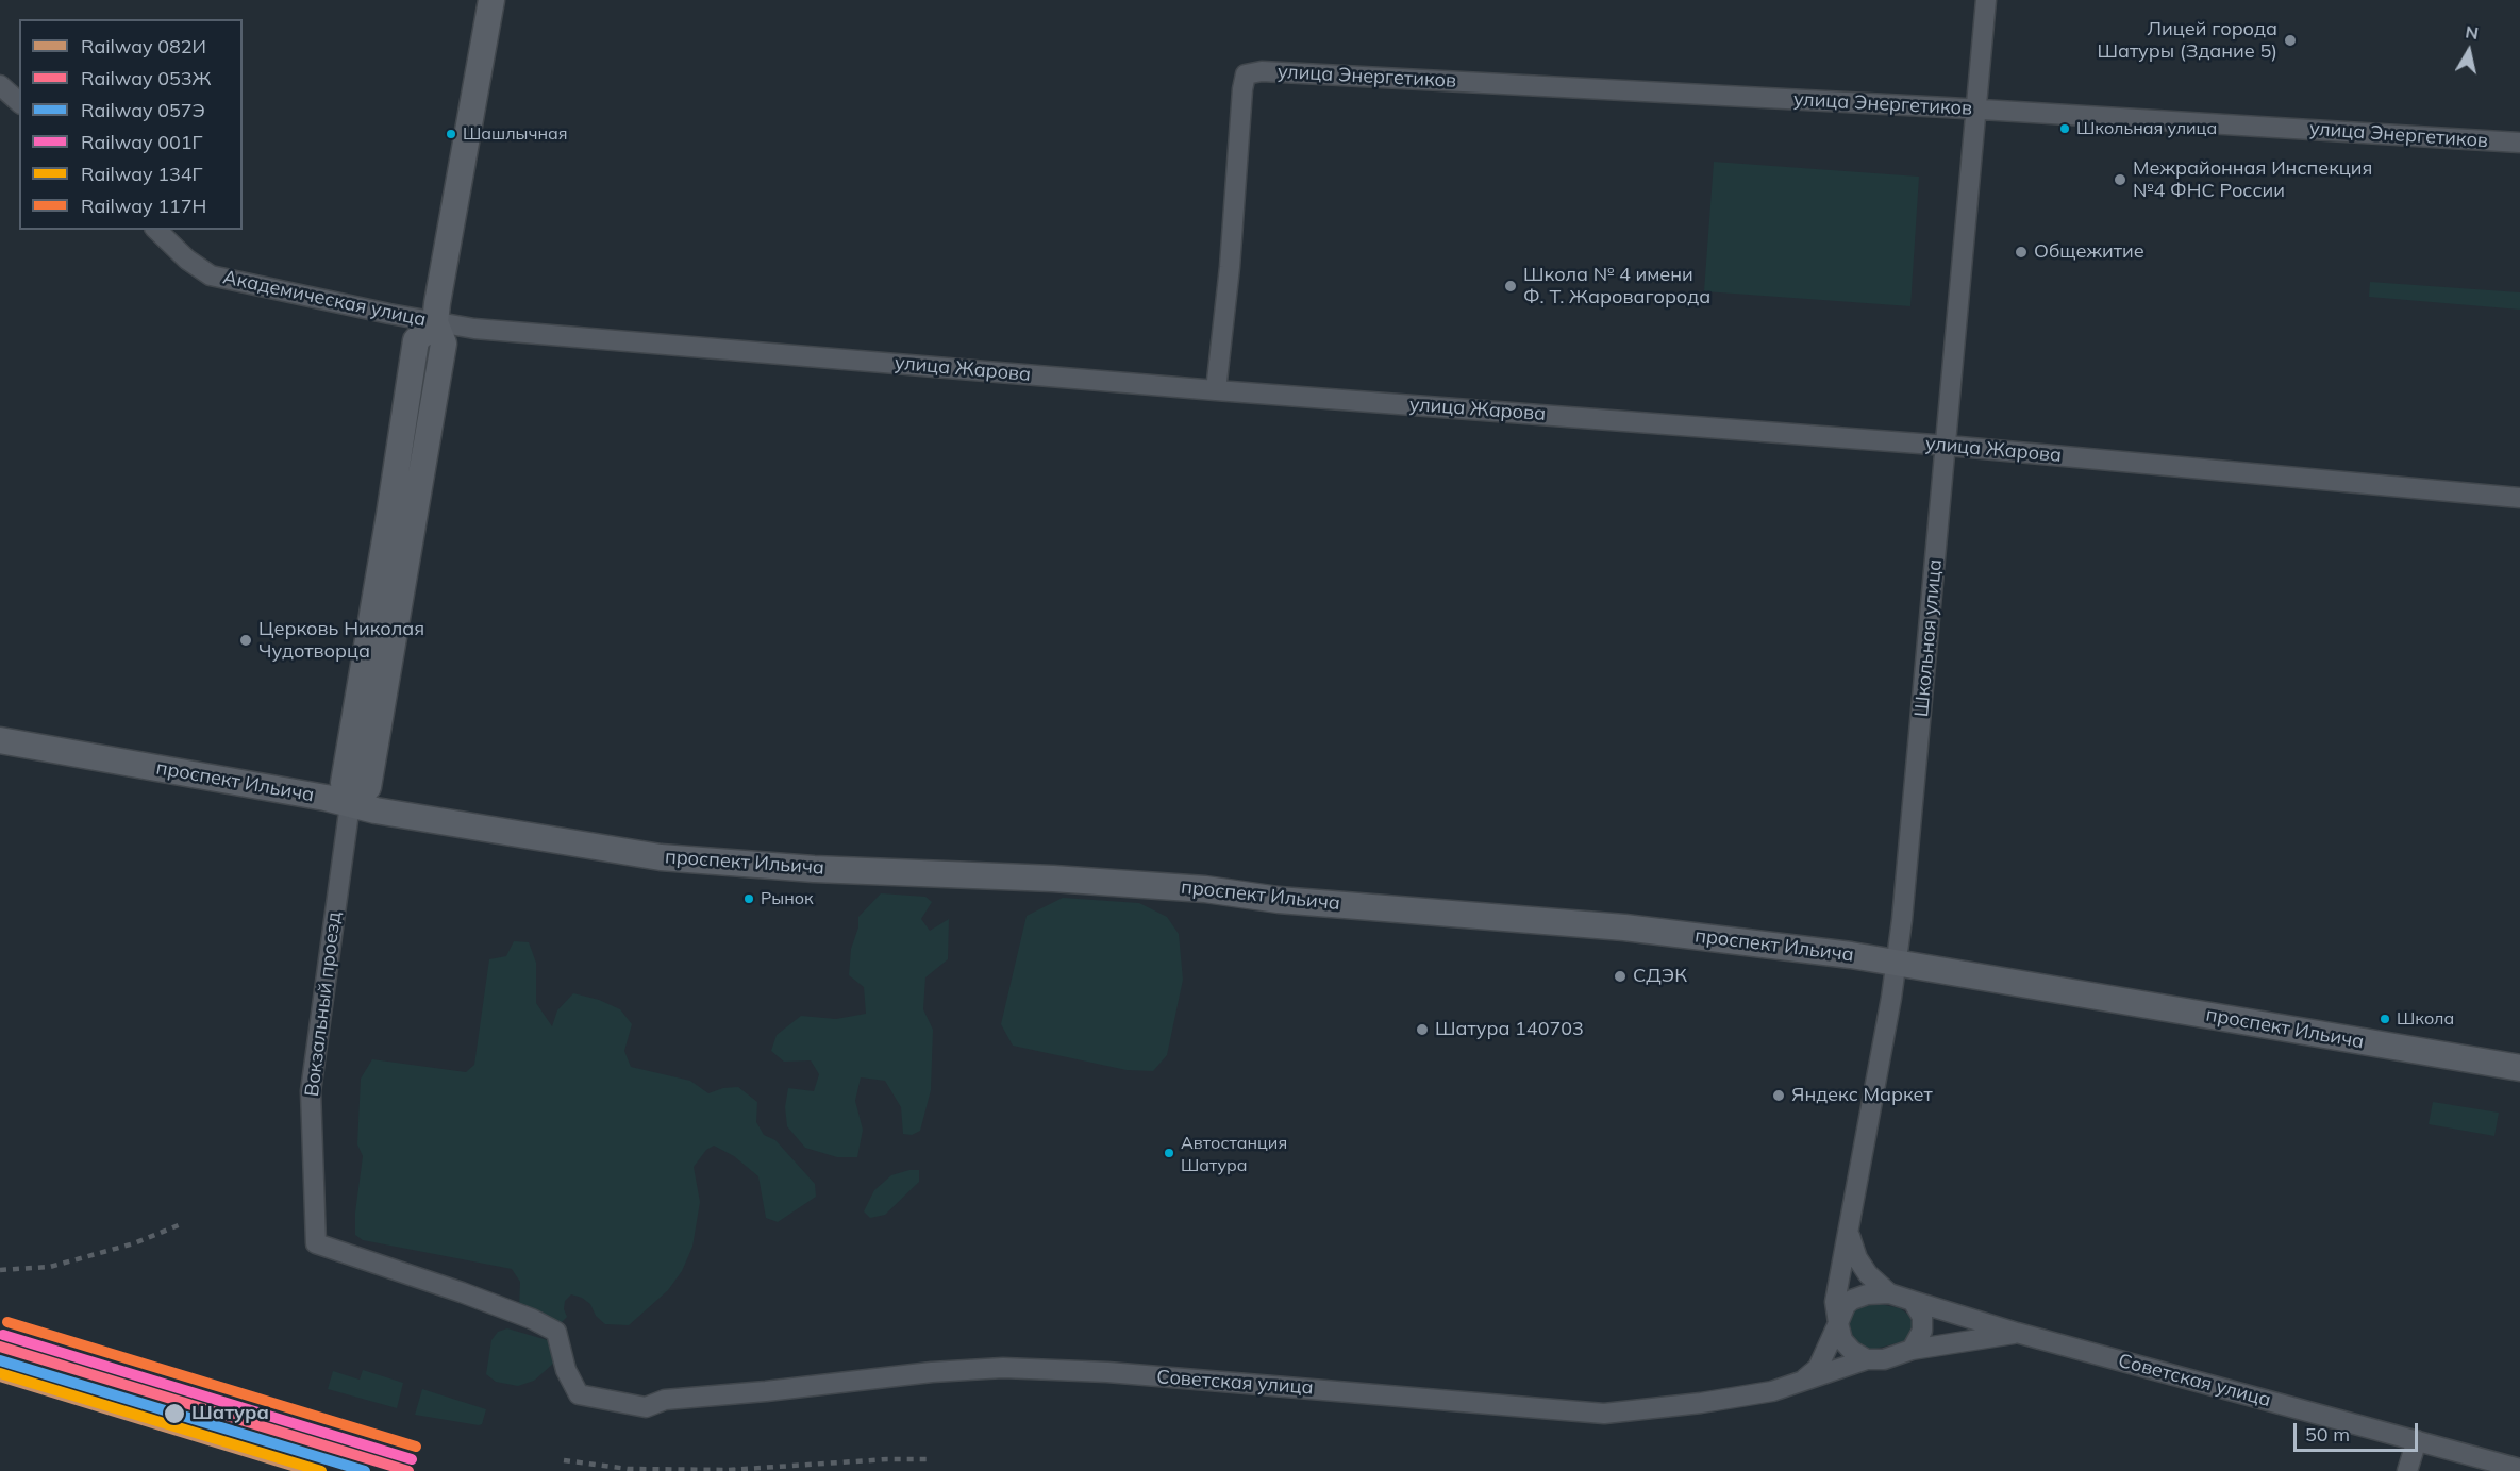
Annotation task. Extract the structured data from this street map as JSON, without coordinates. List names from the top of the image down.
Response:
{
  "streets": {
    "street": [
      "улица Энергетиков",
      "Академическая улица",
      "улица Жарова",
      "Школьная улица",
      "проспект Ильича",
      "Вокзальный проезд",
      "Советская улица"
    ]
  },
  "crossings": [
    ["улица Энергетиков", "улица Жарова"],
    ["улица Энергетиков", "Школьная улица"],
    ["Академическая улица", "улица Жарова"],
    ["улица Жарова", "Школьная улица"],
    ["Школьная улица", "проспект Ильича"],
    ["Школьная улица", "Советская улица"],
    ["проспект Ильича", "Вокзальный проезд"],
    ["Вокзальный проезд", "Советская улица"]
  ],
  "places": [
    "Лицей города Шатуры (Здание 5)",
    "Школьная улица",
    "Шашлычная",
    "Межрайонная Инспекция №4 ФНС России",
    "Общежитие",
    "Школа № 4 имени Ф. Т. Жаровагорода",
    "Церковь Николая Чудотворца",
    "Рынок",
    "СДЭК",
    "Школа",
    "Шатура 140703",
    "Яндекс Маркет",
    "Автостанция Шатура",
    "Шатура"
  ],
  "lines": [
    "rail line 117Н",
    "rail line 001Г",
    "rail line 053Ж",
    "rail line 057Э",
    "rail line 134Г",
    "rail line 082И"
  ],
  "legend": [
    "Railway 082И",
    "Railway 053Ж",
    "Railway 057Э",
    "Railway 001Г",
    "Railway 134Г",
    "Railway 117Н"
  ],
  "scale_bar": "50 m",
  "north": "top"
}
